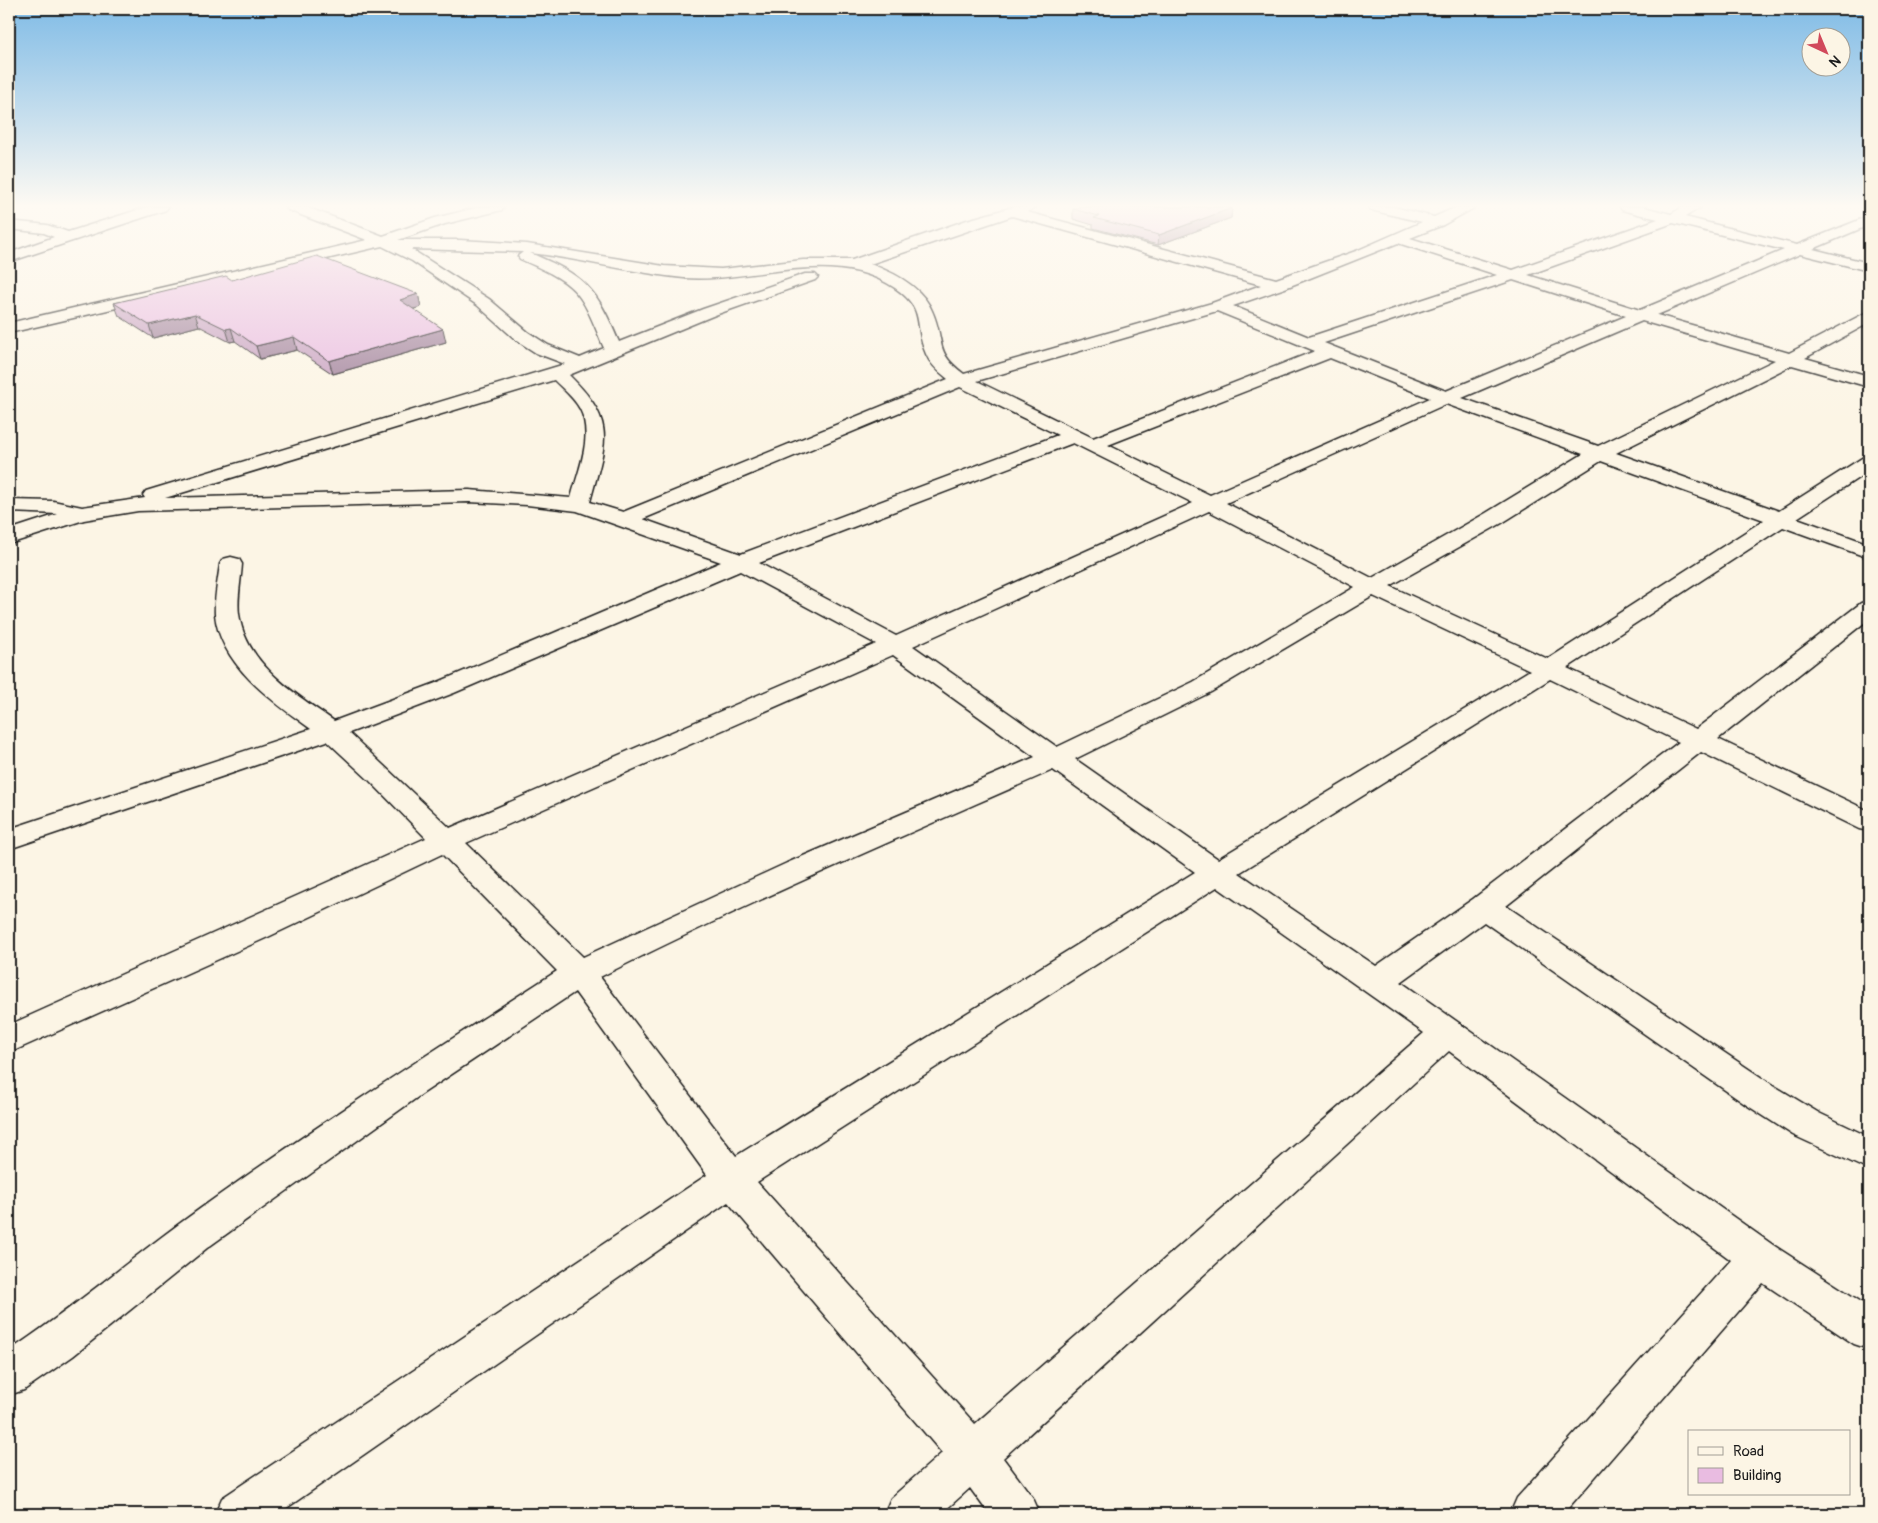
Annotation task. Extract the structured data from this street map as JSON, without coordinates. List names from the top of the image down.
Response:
{
  "legend": ["Road", "Building"],
  "north": "bottom right"
}
